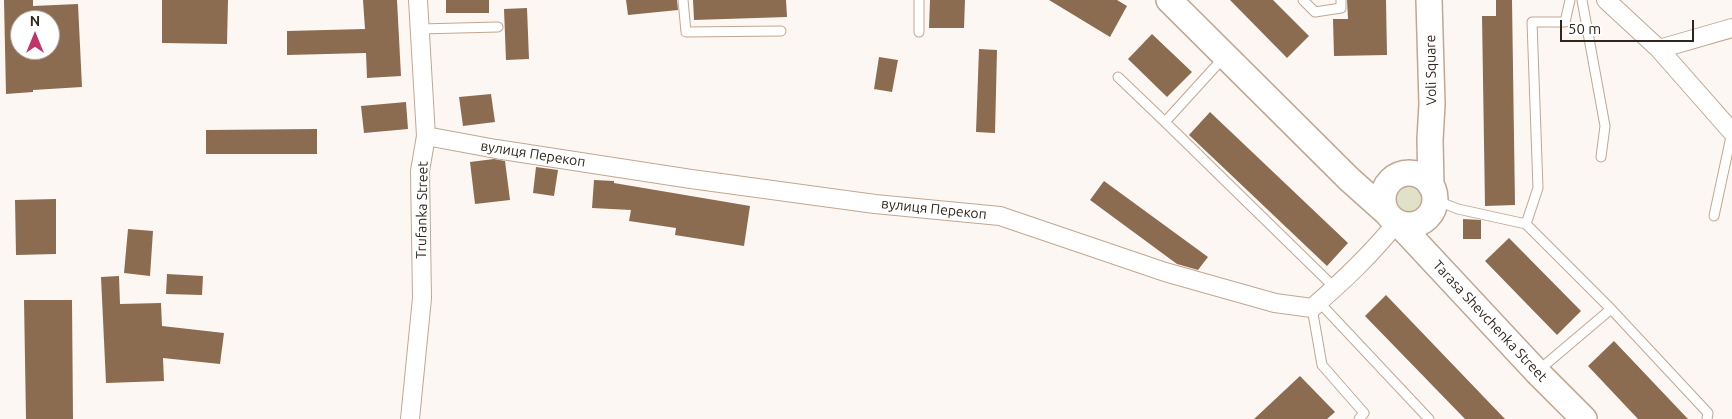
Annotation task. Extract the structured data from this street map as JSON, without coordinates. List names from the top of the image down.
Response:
{
  "streets": {
    "main road": ["Voli Square", "Tarasa Shevchenka Street"],
    "street": ["вулиця Перекоп", "Trufanka Street"]
  },
  "crossings": [
    ["Voli Square", "Tarasa Shevchenka Street"],
    ["вулиця Перекоп", "Trufanka Street"]
  ],
  "scale_bar": "50 m",
  "north": "top"
}
